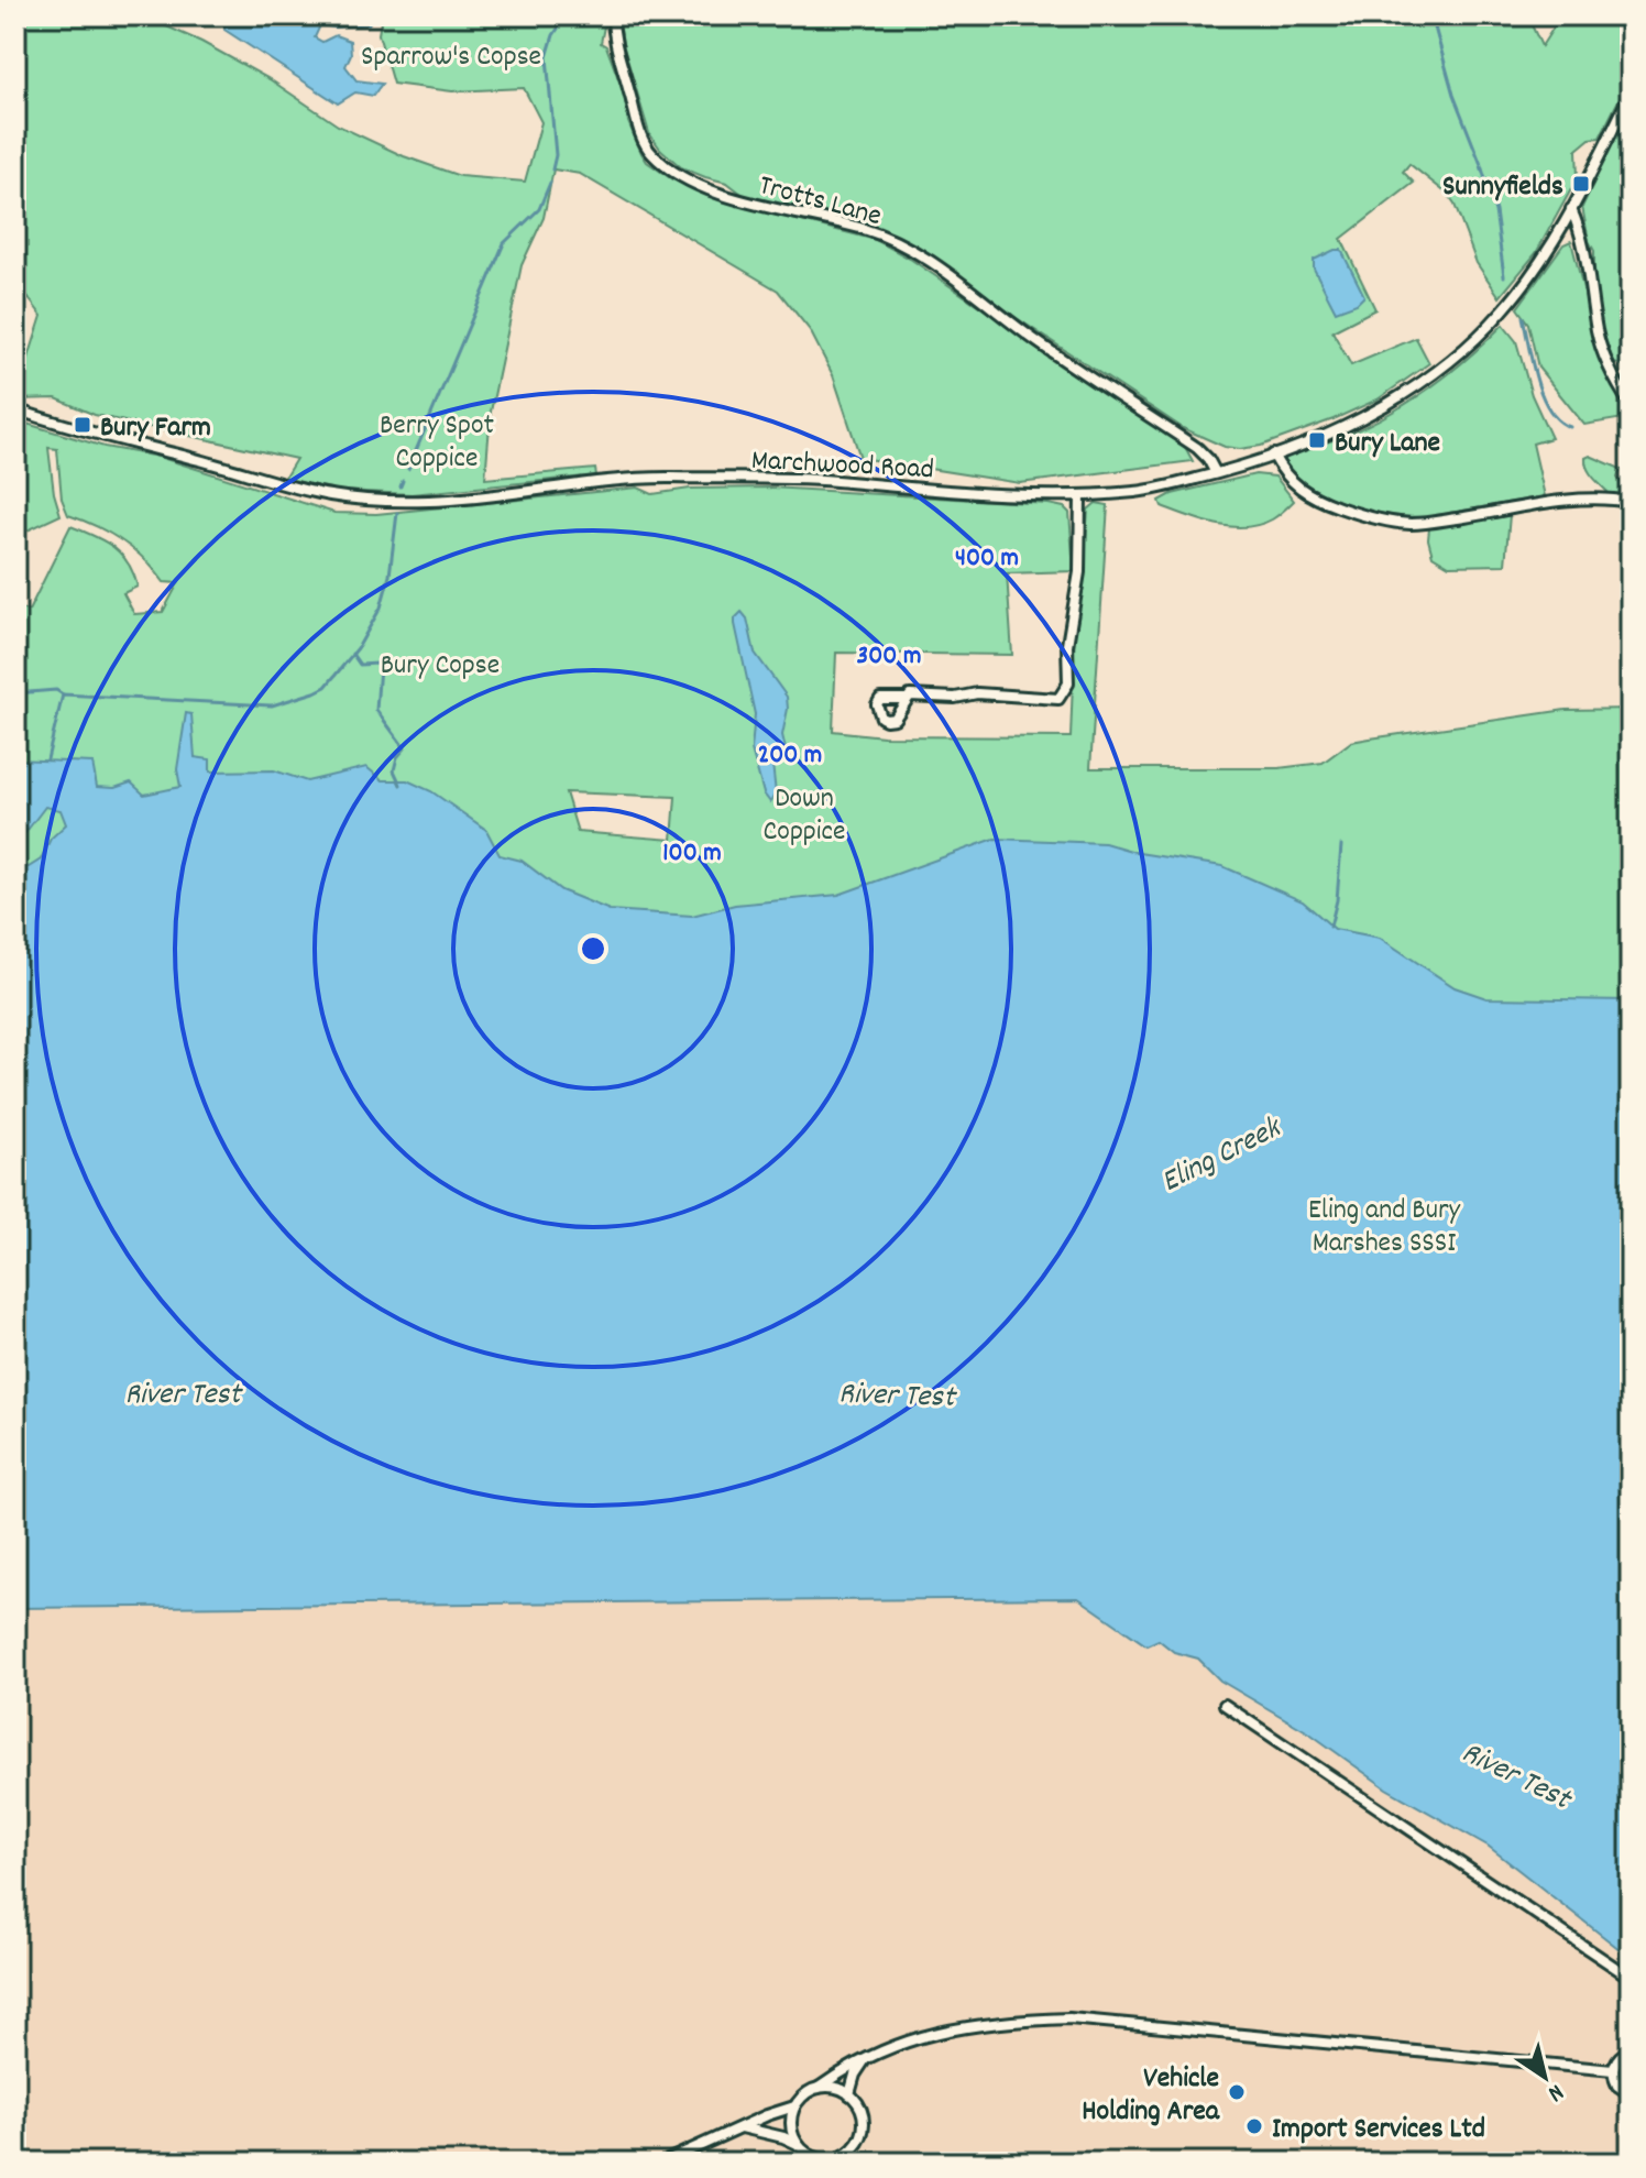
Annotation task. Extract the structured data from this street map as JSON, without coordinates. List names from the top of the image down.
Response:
{
  "streets": {
    "street": ["Trotts Lane", "Marchwood Road"]
  },
  "crossings": [
    ["Trotts Lane", "Marchwood Road"]
  ],
  "water": ["Eling Creek", "River Test"],
  "parks": [
    "Sparrow's Copse",
    "Berry Spot Coppice",
    "Bury Copse",
    "Down Coppice",
    "Eling and Bury Marshes SSSI"
  ],
  "places": {
    "transit": ["Sunnyfields", "Bury Farm", "Bury Lane"],
    "other": ["Vehicle Holding Area", "Import Services Ltd"]
  },
  "north": "bottom right",
  "rings": [
    "400 m",
    "300 m",
    "200 m",
    "100 m"
  ]
}
